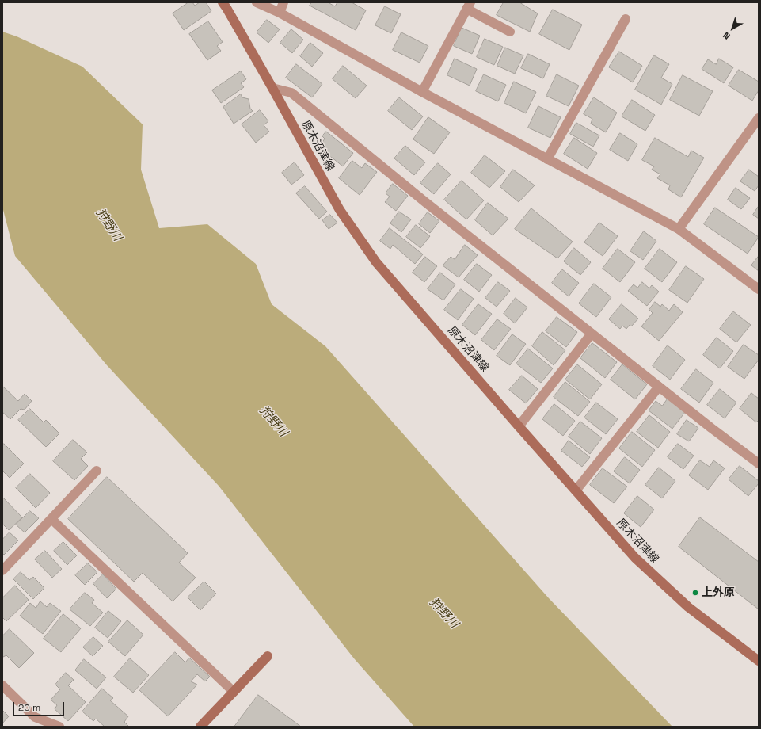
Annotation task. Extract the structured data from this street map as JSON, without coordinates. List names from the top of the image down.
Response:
{
  "streets": {
    "main road": ["原木沼津線"]
  },
  "water": ["狩野川"],
  "places": ["上外原"],
  "scale_bar": "20 m",
  "north": "bottom left"
}
